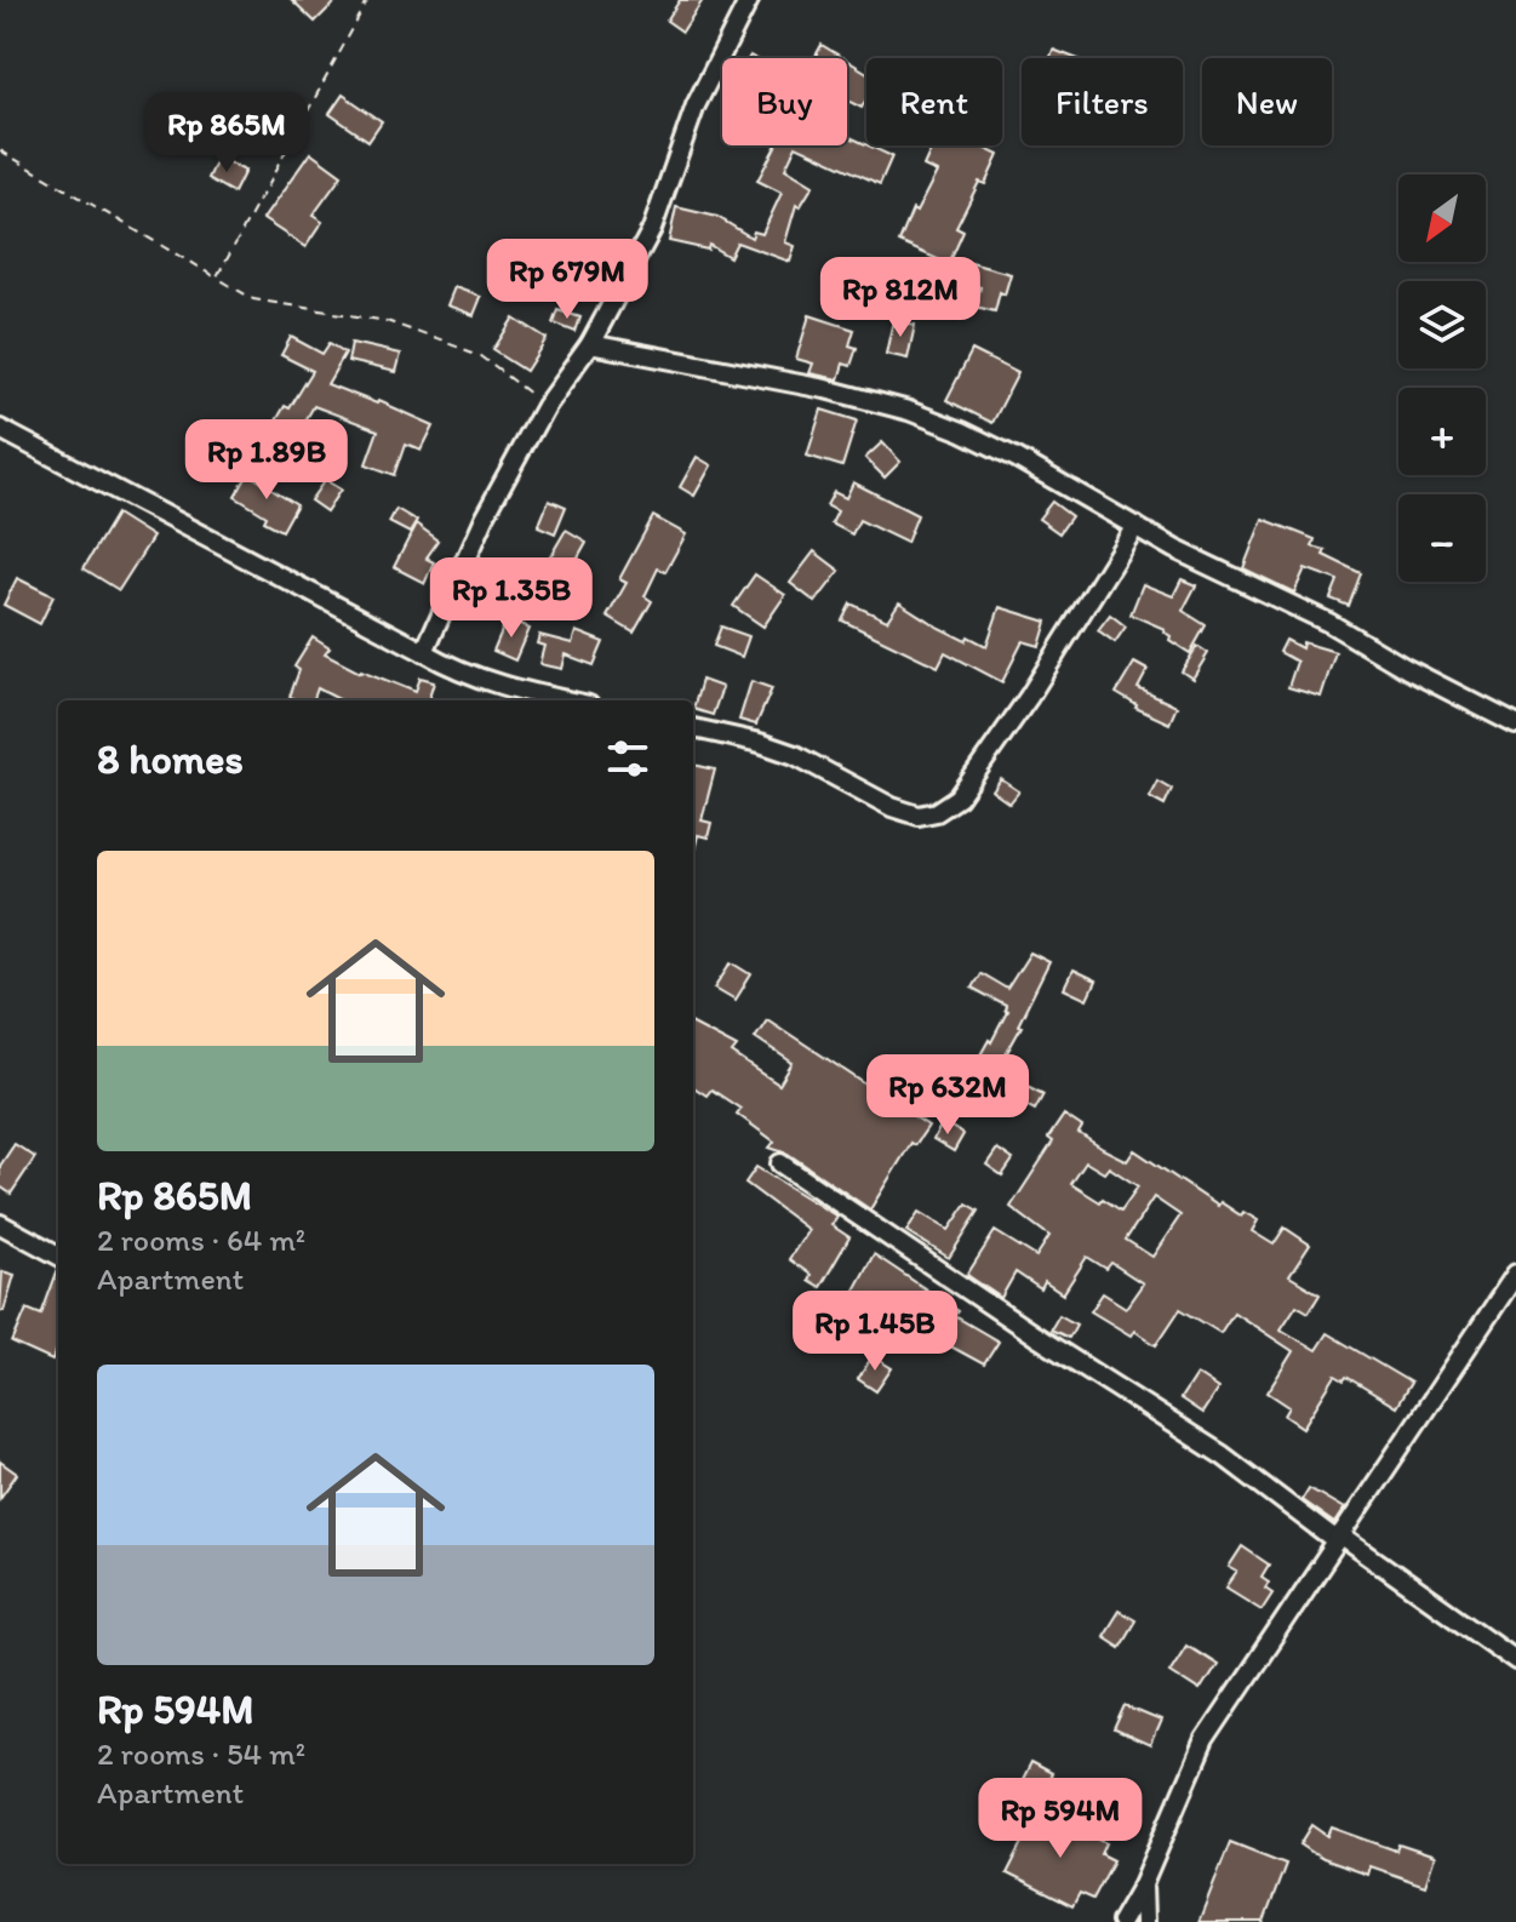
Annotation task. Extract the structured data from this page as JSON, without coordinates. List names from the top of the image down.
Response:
{
  "north": "bottom left",
  "page": {
    "chip": [
      "Buy",
      "Rent",
      "Filters",
      "New"
    ],
    "price": [
      "Rp 865M",
      "Rp 679M",
      "Rp 812M",
      "Rp 1.89B",
      "Rp 1.35B",
      "Rp 632M",
      "Rp 1.45B",
      "Rp 594M"
    ],
    "map_buttons": ["+", "−"],
    "heading": "8 homes",
    "list": [
      {
        "name": "Rp 865M",
        "note": "2 rooms · 64 m² · Apartment"
      },
      {
        "name": "Rp 594M",
        "note": "2 rooms · 54 m² · Apartment"
      }
    ]
  }
}
